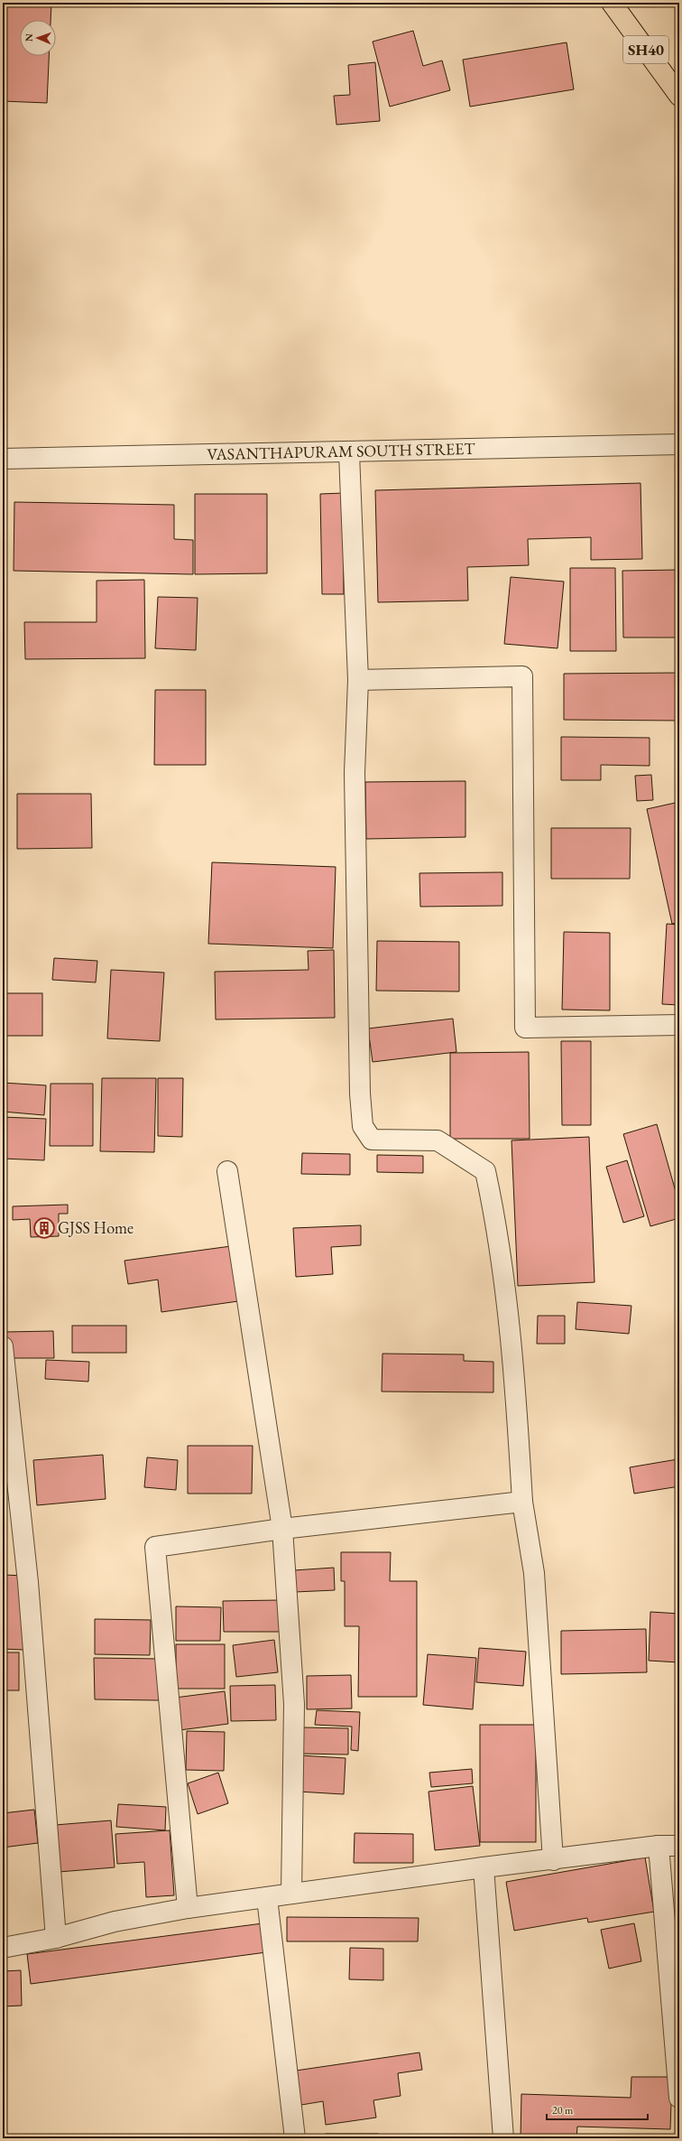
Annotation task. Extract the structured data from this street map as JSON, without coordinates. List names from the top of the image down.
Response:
{
  "streets": {
    "main road": ["SH40"],
    "street": ["VASANTHAPURAM SOUTH STREET"]
  },
  "places": {
    "building": ["GJSS Home"]
  },
  "scale_bar": "20 m",
  "north": "left"
}
